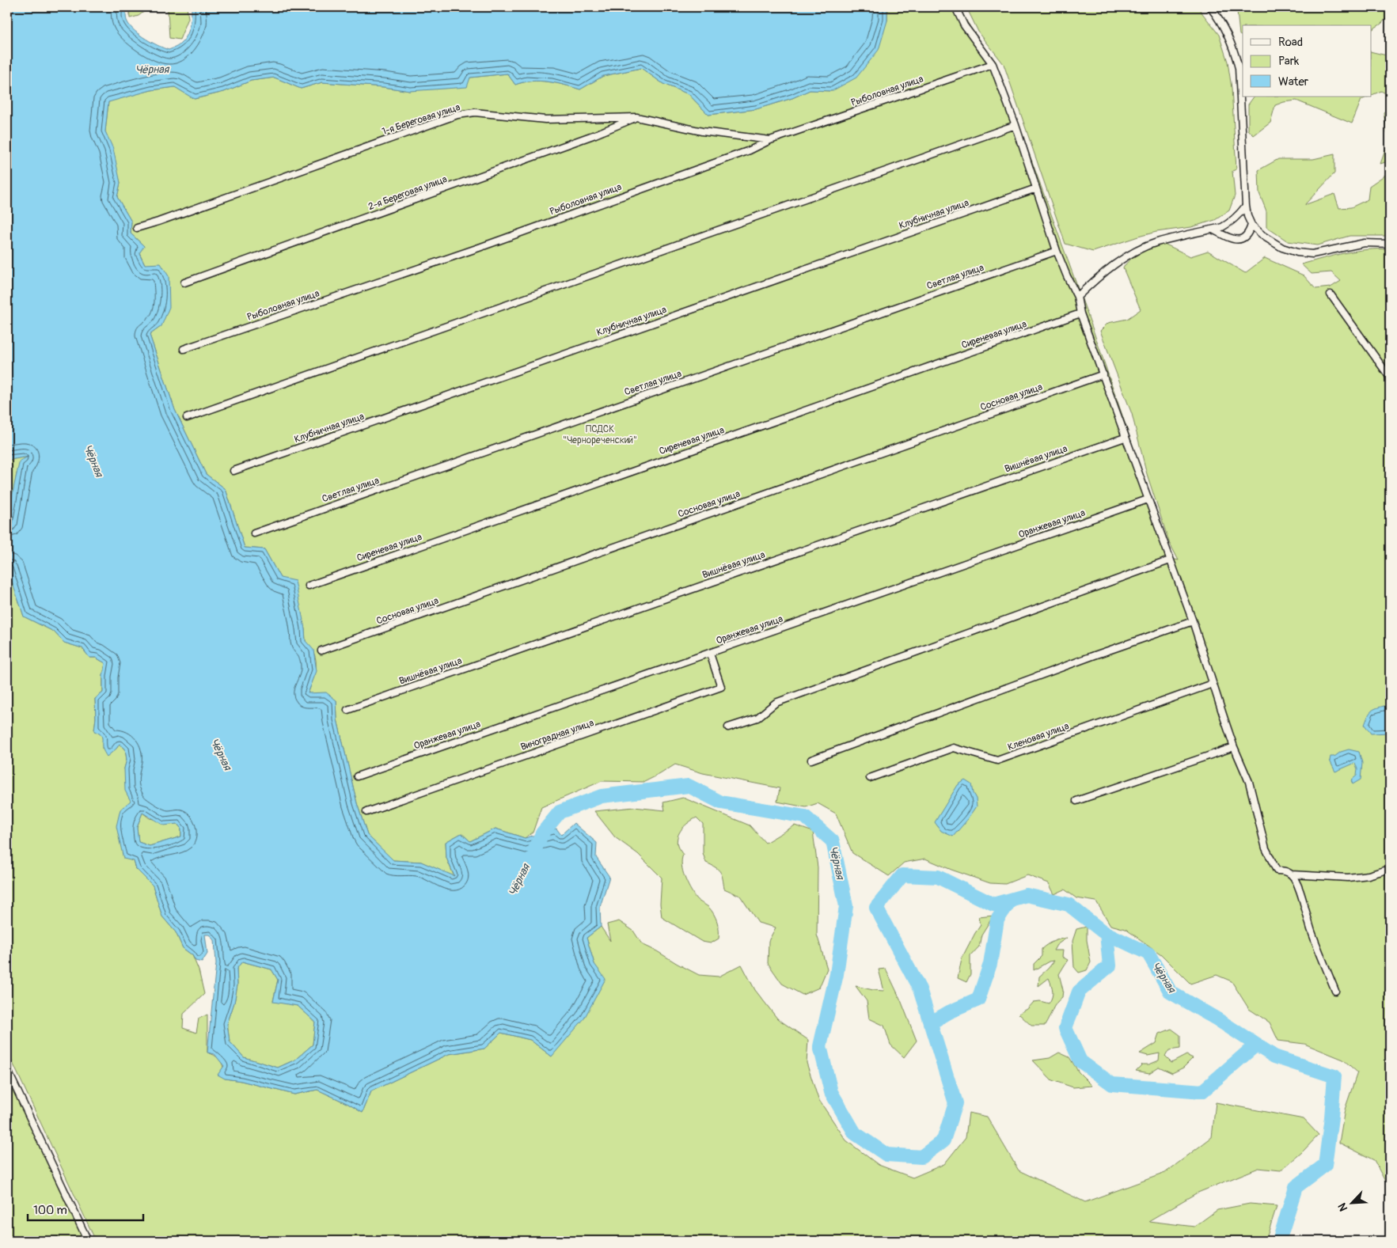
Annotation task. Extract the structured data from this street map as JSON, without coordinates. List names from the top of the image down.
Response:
{
  "streets": {
    "street": [
      "Рыболовная улица",
      "1-я Береговая улица",
      "2-я Береговая улица",
      "Клубничная улица",
      "Светлая улица",
      "Сиреневая улица",
      "Сосновая улица",
      "Вишнёвая улица",
      "Оранжевая улица",
      "Виноградная улица",
      "Кленовая улица"
    ]
  },
  "crossings": [
    ["Рыболовная улица", "1-я Береговая улица"],
    ["1-я Береговая улица", "2-я Береговая улица"],
    ["Оранжевая улица", "Виноградная улица"]
  ],
  "water": ["Чёрная"],
  "parks": ["ПСДСК \"Чернореченский\""],
  "legend": ["Road", "Park", "Water"],
  "scale_bar": "100 m",
  "north": "bottom left"
}
